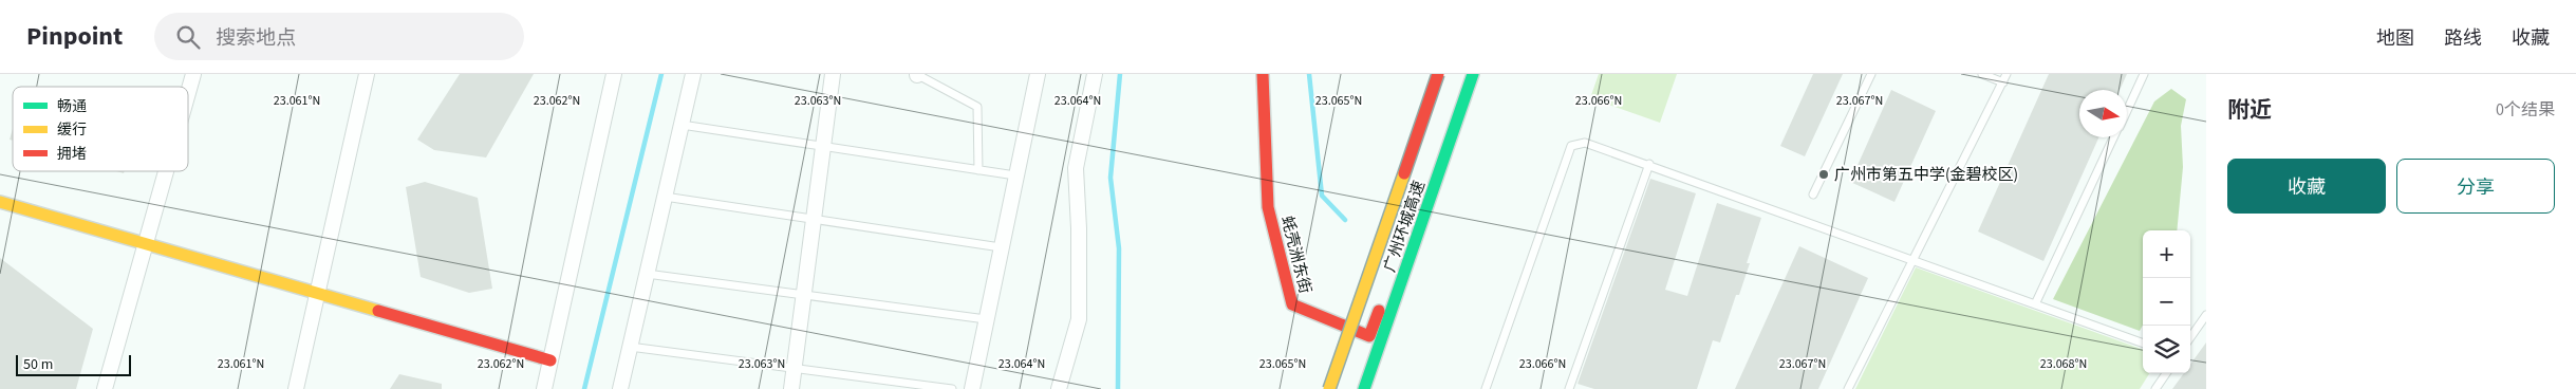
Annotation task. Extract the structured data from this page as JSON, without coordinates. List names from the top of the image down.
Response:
{
  "streets": {
    "main road": ["广州环城高速", "蚝壳洲东街"]
  },
  "places": ["广州市第五中学(金碧校区)"],
  "legend": ["畅通", "缓行", "拥堵"],
  "scale_bar": "50 m",
  "north": "right",
  "page": {
    "header": "Pinpoint",
    "search": "搜索地点",
    "nav": ["地图", "路线", "收藏"],
    "heading": ["附近", "0个结果"],
    "buttons": ["收藏", "分享"],
    "map_buttons": ["+", "−"],
    "scale": "50 m"
  },
  "coordinates": [
    "23.061°N",
    "23.062°N",
    "23.063°N",
    "23.064°N",
    "23.065°N",
    "23.066°N",
    "23.067°N",
    "23.068°N"
  ]
}
